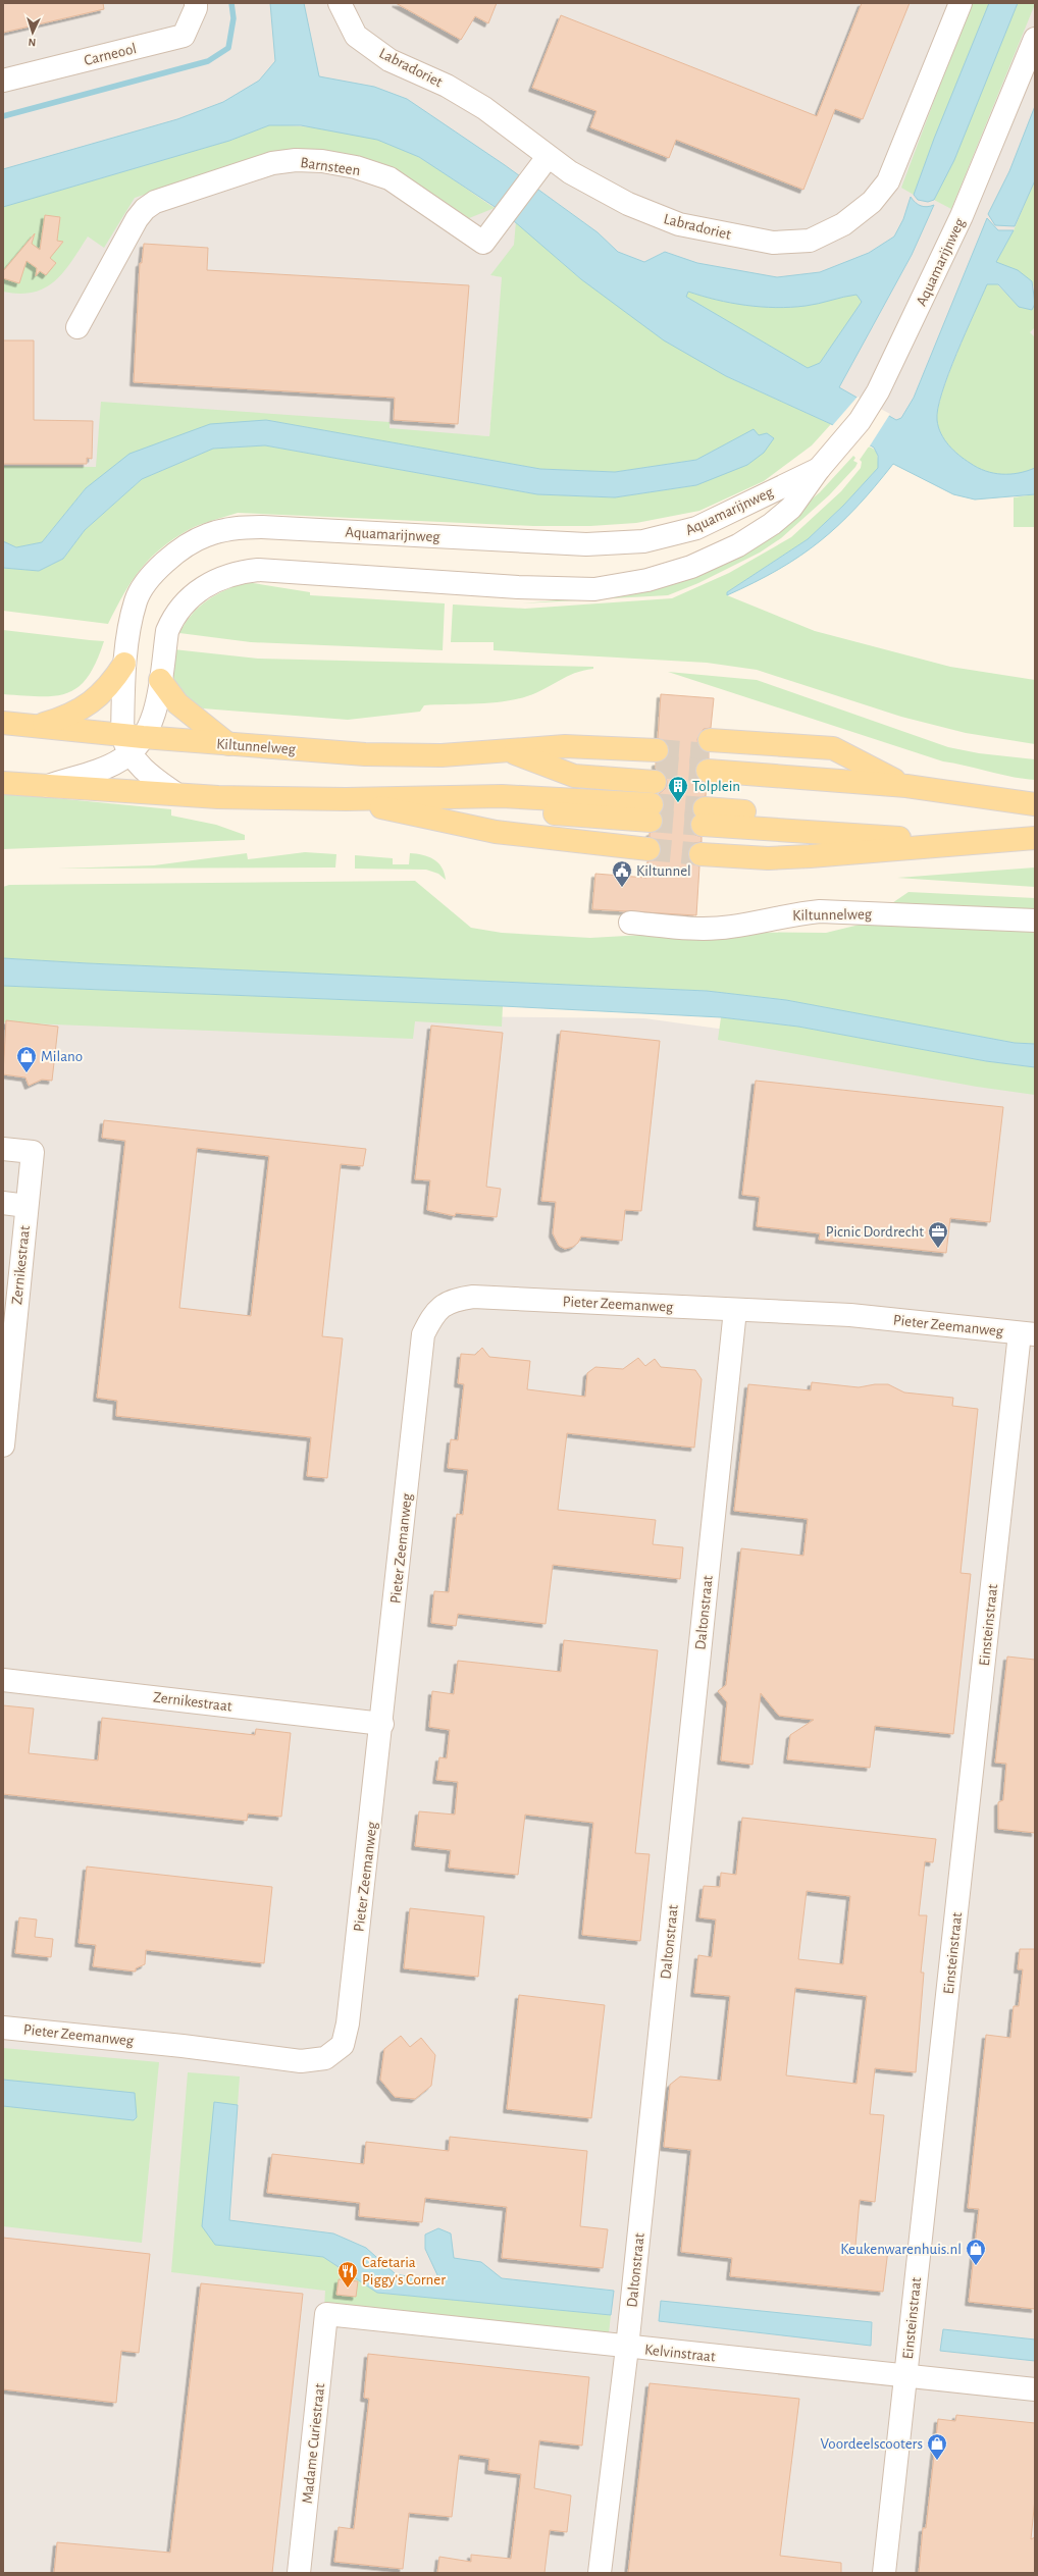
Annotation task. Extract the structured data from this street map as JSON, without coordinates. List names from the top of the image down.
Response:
{
  "streets": {
    "main road": ["Kiltunnelweg"],
    "street": [
      "Carneool",
      "Labradoriet",
      "Barnsteen",
      "Aquamarijnweg",
      "Zernikestraat",
      "Pieter Zeemanweg",
      "Daltonstraat",
      "Einsteinstraat",
      "Kelvinstraat",
      "Madame Curiestraat"
    ]
  },
  "crossings": [
    ["Labradoriet", "Barnsteen"],
    ["Aquamarijnweg", "Kiltunnelweg"],
    ["Zernikestraat", "Pieter Zeemanweg"],
    ["Pieter Zeemanweg", "Daltonstraat"],
    ["Pieter Zeemanweg", "Einsteinstraat"],
    ["Daltonstraat", "Kelvinstraat"],
    ["Einsteinstraat", "Kelvinstraat"],
    ["Kelvinstraat", "Madame Curiestraat"]
  ],
  "places": {
    "building": ["Tolplein"],
    "public building": ["Kiltunnel"],
    "shop": ["Milano", "Keukenwarenhuis.nl", "Voordeelscooters"],
    "office": ["Picnic Dordrecht"],
    "restaurant": ["Cafetaria Piggy's Corner"]
  },
  "north": "bottom"
}
